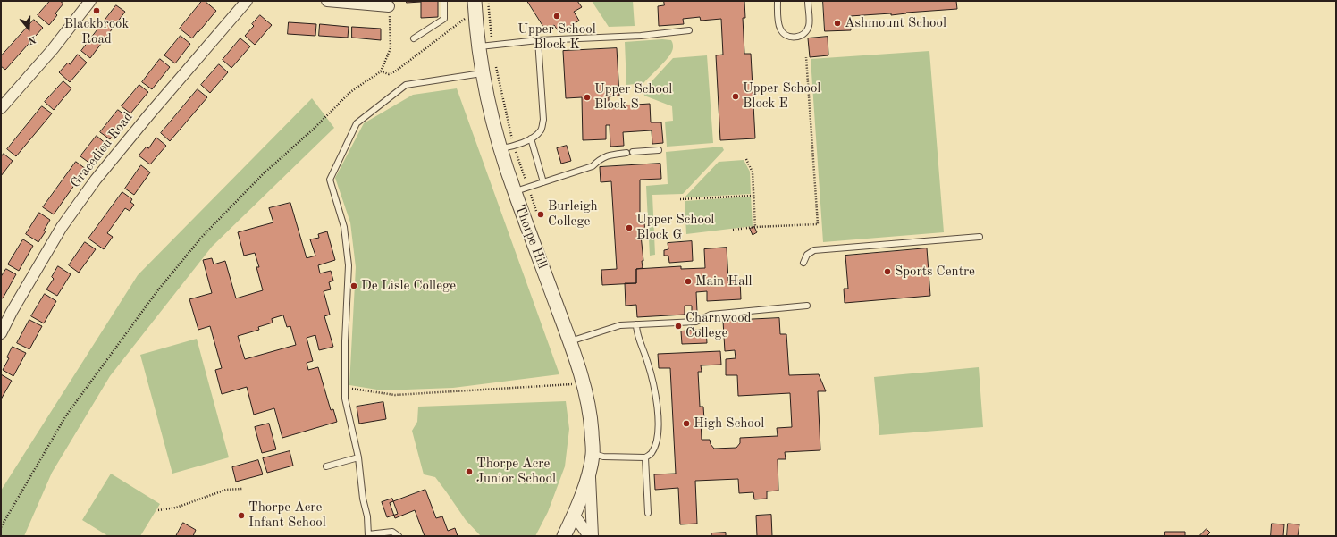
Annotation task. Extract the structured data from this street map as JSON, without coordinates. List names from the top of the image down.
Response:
{
  "streets": {
    "street": ["Gracedieu Road", "Thorpe Hill"]
  },
  "places": [
    "Blackbrook Road",
    "Upper School Block K",
    "Ashmount School",
    "Upper School Block E",
    "Upper School Block S",
    "Burleigh College",
    "Upper School Block G",
    "Sports Centre",
    "Main Hall",
    "De Lisle College",
    "Charnwood College",
    "High School",
    "Thorpe Acre Junior School",
    "Thorpe Acre Infant School"
  ],
  "north": "bottom"
}
